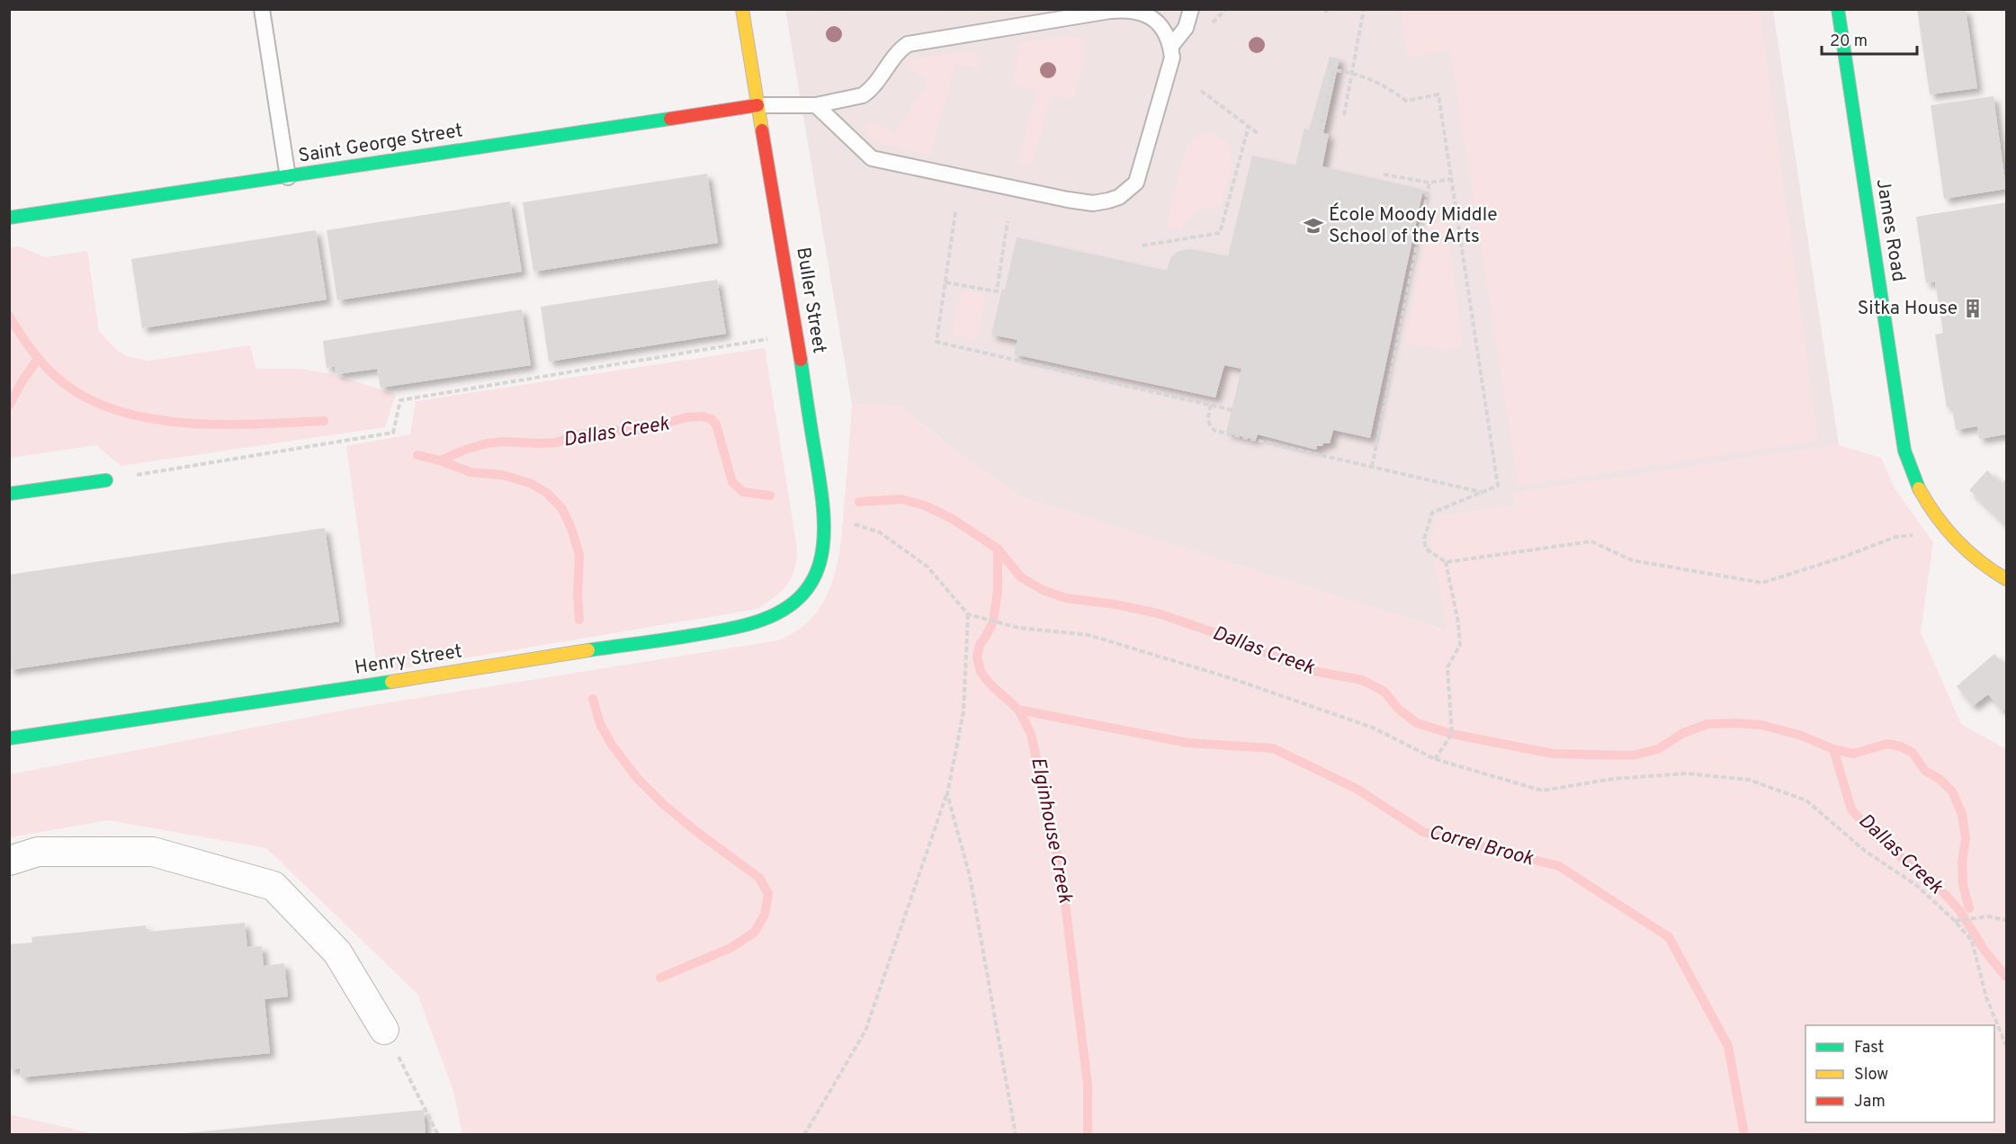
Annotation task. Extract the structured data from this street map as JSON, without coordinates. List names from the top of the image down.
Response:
{
  "streets": {
    "street": [
      "Saint George Street",
      "James Road",
      "Buller Street",
      "Henry Street"
    ]
  },
  "crossings": [
    ["Saint George Street", "Buller Street"],
    ["Buller Street", "Henry Street"]
  ],
  "water": ["Dallas Creek", "Elginhouse Creek", "Correl Brook"],
  "places": {
    "school or university": ["École Moody Middle School of the Arts"],
    "building": ["Sitka House"]
  },
  "legend": ["Fast", "Slow", "Jam"],
  "scale_bar": "20 m"
}
